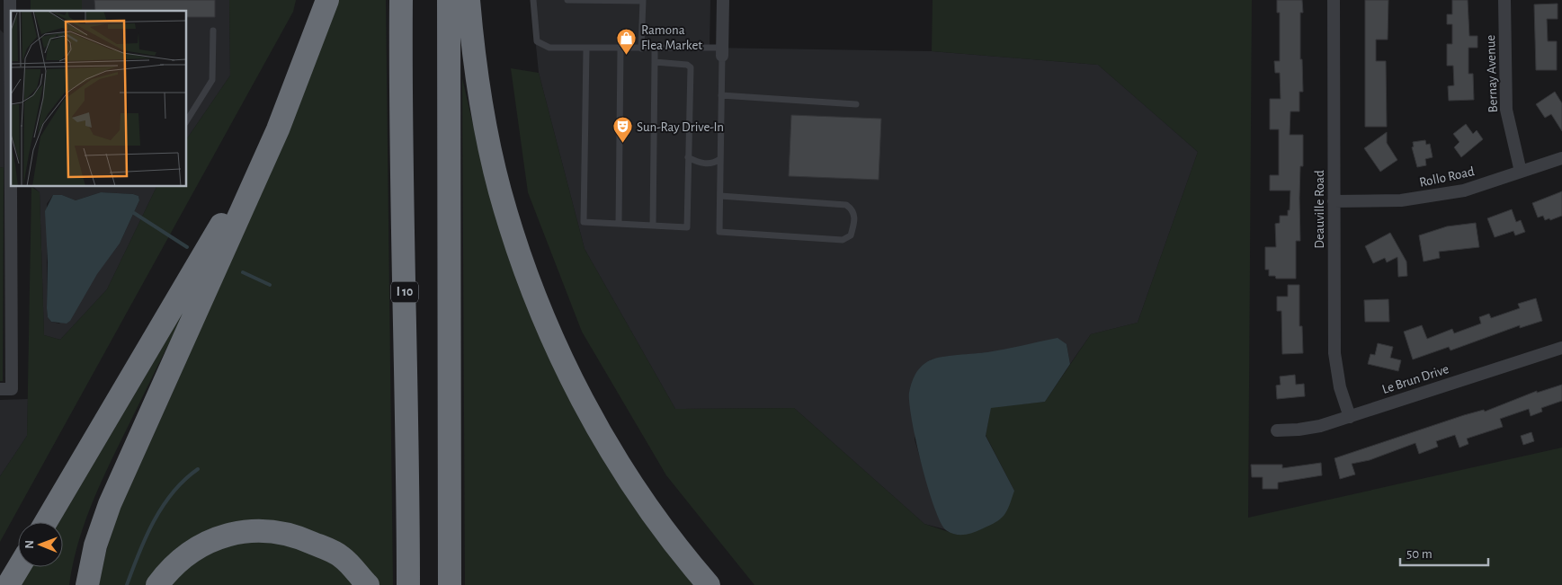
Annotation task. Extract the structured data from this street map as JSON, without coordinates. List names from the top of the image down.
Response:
{
  "streets": {
    "highway": ["I 10"],
    "street": [
      "Bernay Avenue",
      "Rollo Road",
      "Deauville Road",
      "Le Brun Drive"
    ]
  },
  "crossings": [
    ["Bernay Avenue", "Rollo Road"],
    ["Rollo Road", "Deauville Road"],
    ["Deauville Road", "Le Brun Drive"]
  ],
  "places": {
    "shop": ["Ramona Flea Market"],
    "theatre": ["Sun-Ray Drive-In"]
  },
  "scale_bar": "50 m",
  "north": "left"
}
